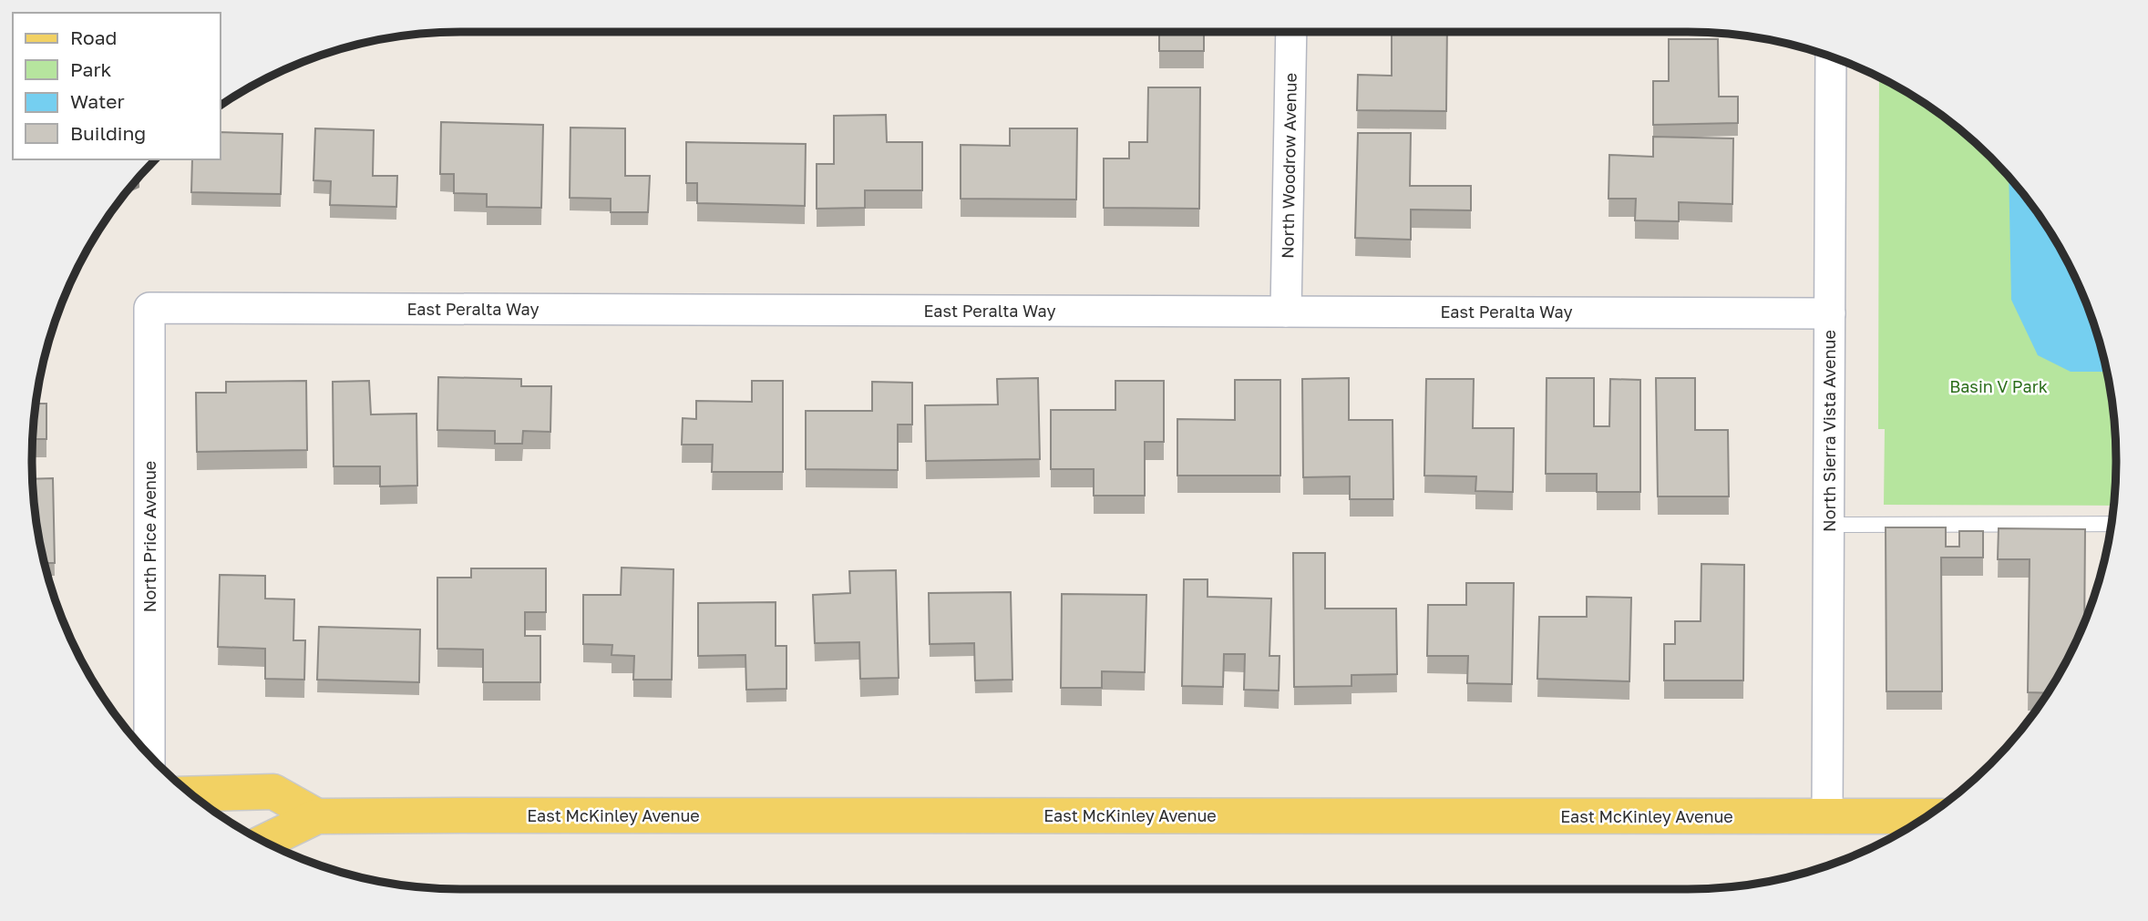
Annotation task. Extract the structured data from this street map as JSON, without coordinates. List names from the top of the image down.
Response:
{
  "streets": {
    "main road": ["East McKinley Avenue"],
    "street": [
      "North Woodrow Avenue",
      "East Peralta Way",
      "North Sierra Vista Avenue",
      "North Price Avenue"
    ]
  },
  "crossings": [
    ["North Woodrow Avenue", "East Peralta Way"],
    ["East Peralta Way", "North Sierra Vista Avenue"],
    ["East Peralta Way", "North Price Avenue"],
    ["North Sierra Vista Avenue", "East McKinley Avenue"]
  ],
  "parks": ["Basin V Park"],
  "legend": [
    "Road",
    "Park",
    "Water",
    "Building"
  ]
}
